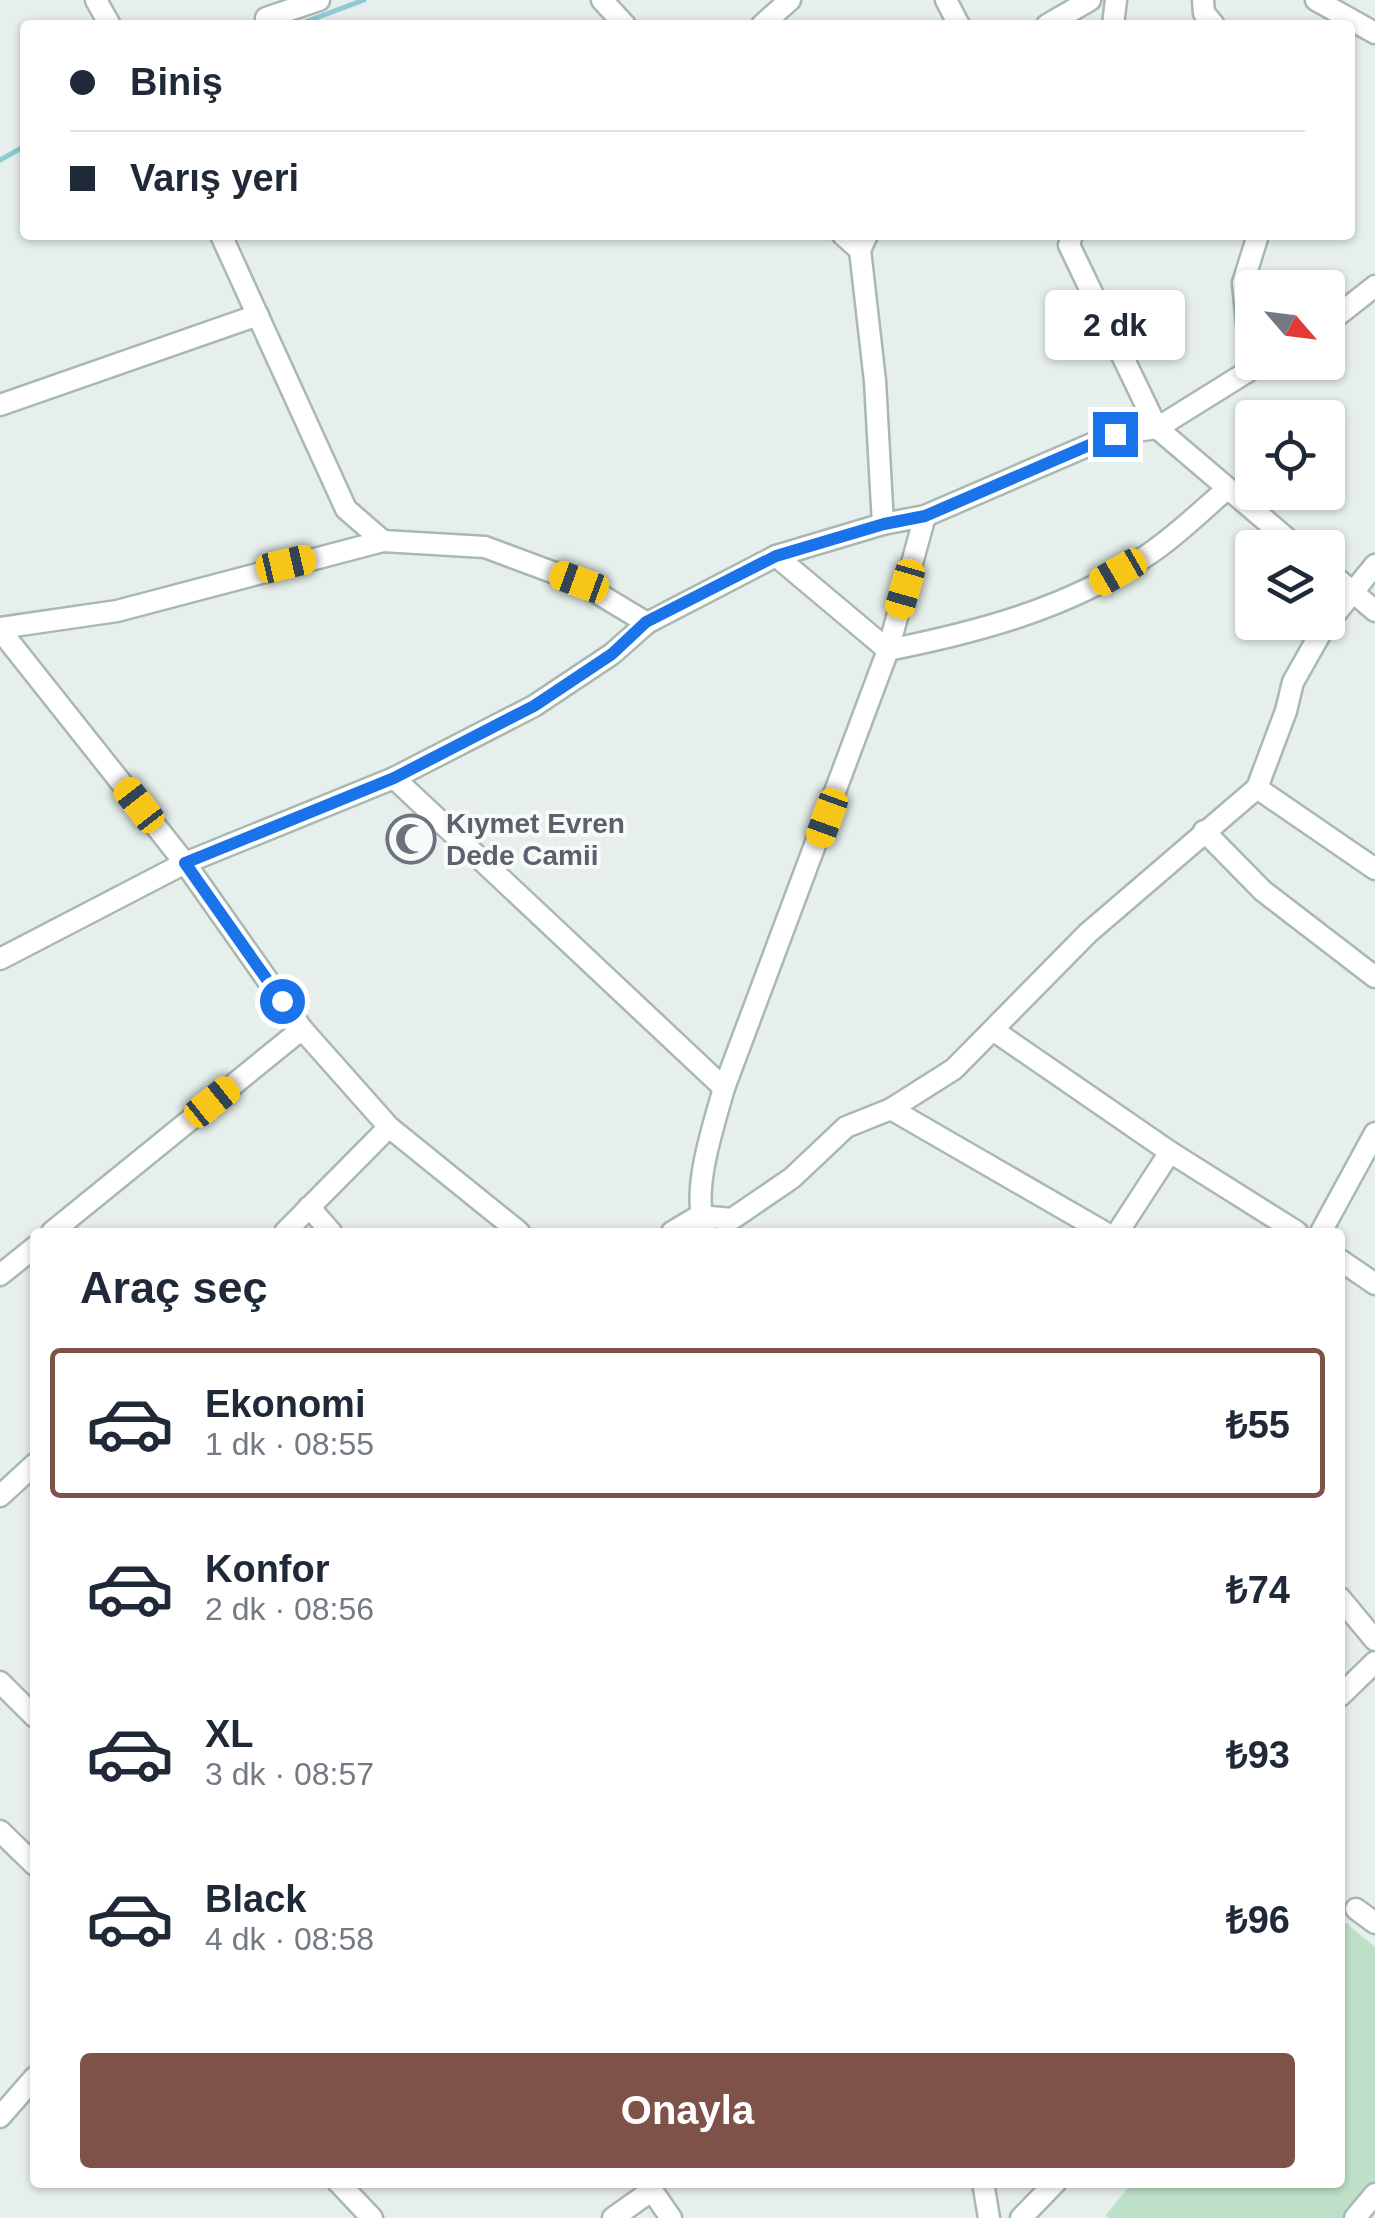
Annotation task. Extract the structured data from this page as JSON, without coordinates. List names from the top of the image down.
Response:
{
  "places": {
    "mosque": ["Kıymet Evren Dede Camii"]
  },
  "north": "bottom right",
  "page": {
    "banner": ["Biniş", "Varış yeri"],
    "bubble": "2 dk",
    "heading": "Araç seç",
    "list": [
      {
        "name": "Ekonomi",
        "note": "1 dk · 08:55",
        "value": "₺55"
      },
      {
        "name": "Konfor",
        "note": "2 dk · 08:56",
        "value": "₺74"
      },
      {
        "name": "XL",
        "note": "3 dk · 08:57",
        "value": "₺93"
      },
      {
        "name": "Black",
        "note": "4 dk · 08:58",
        "value": "₺96"
      }
    ],
    "buttons": "Onayla"
  }
}
